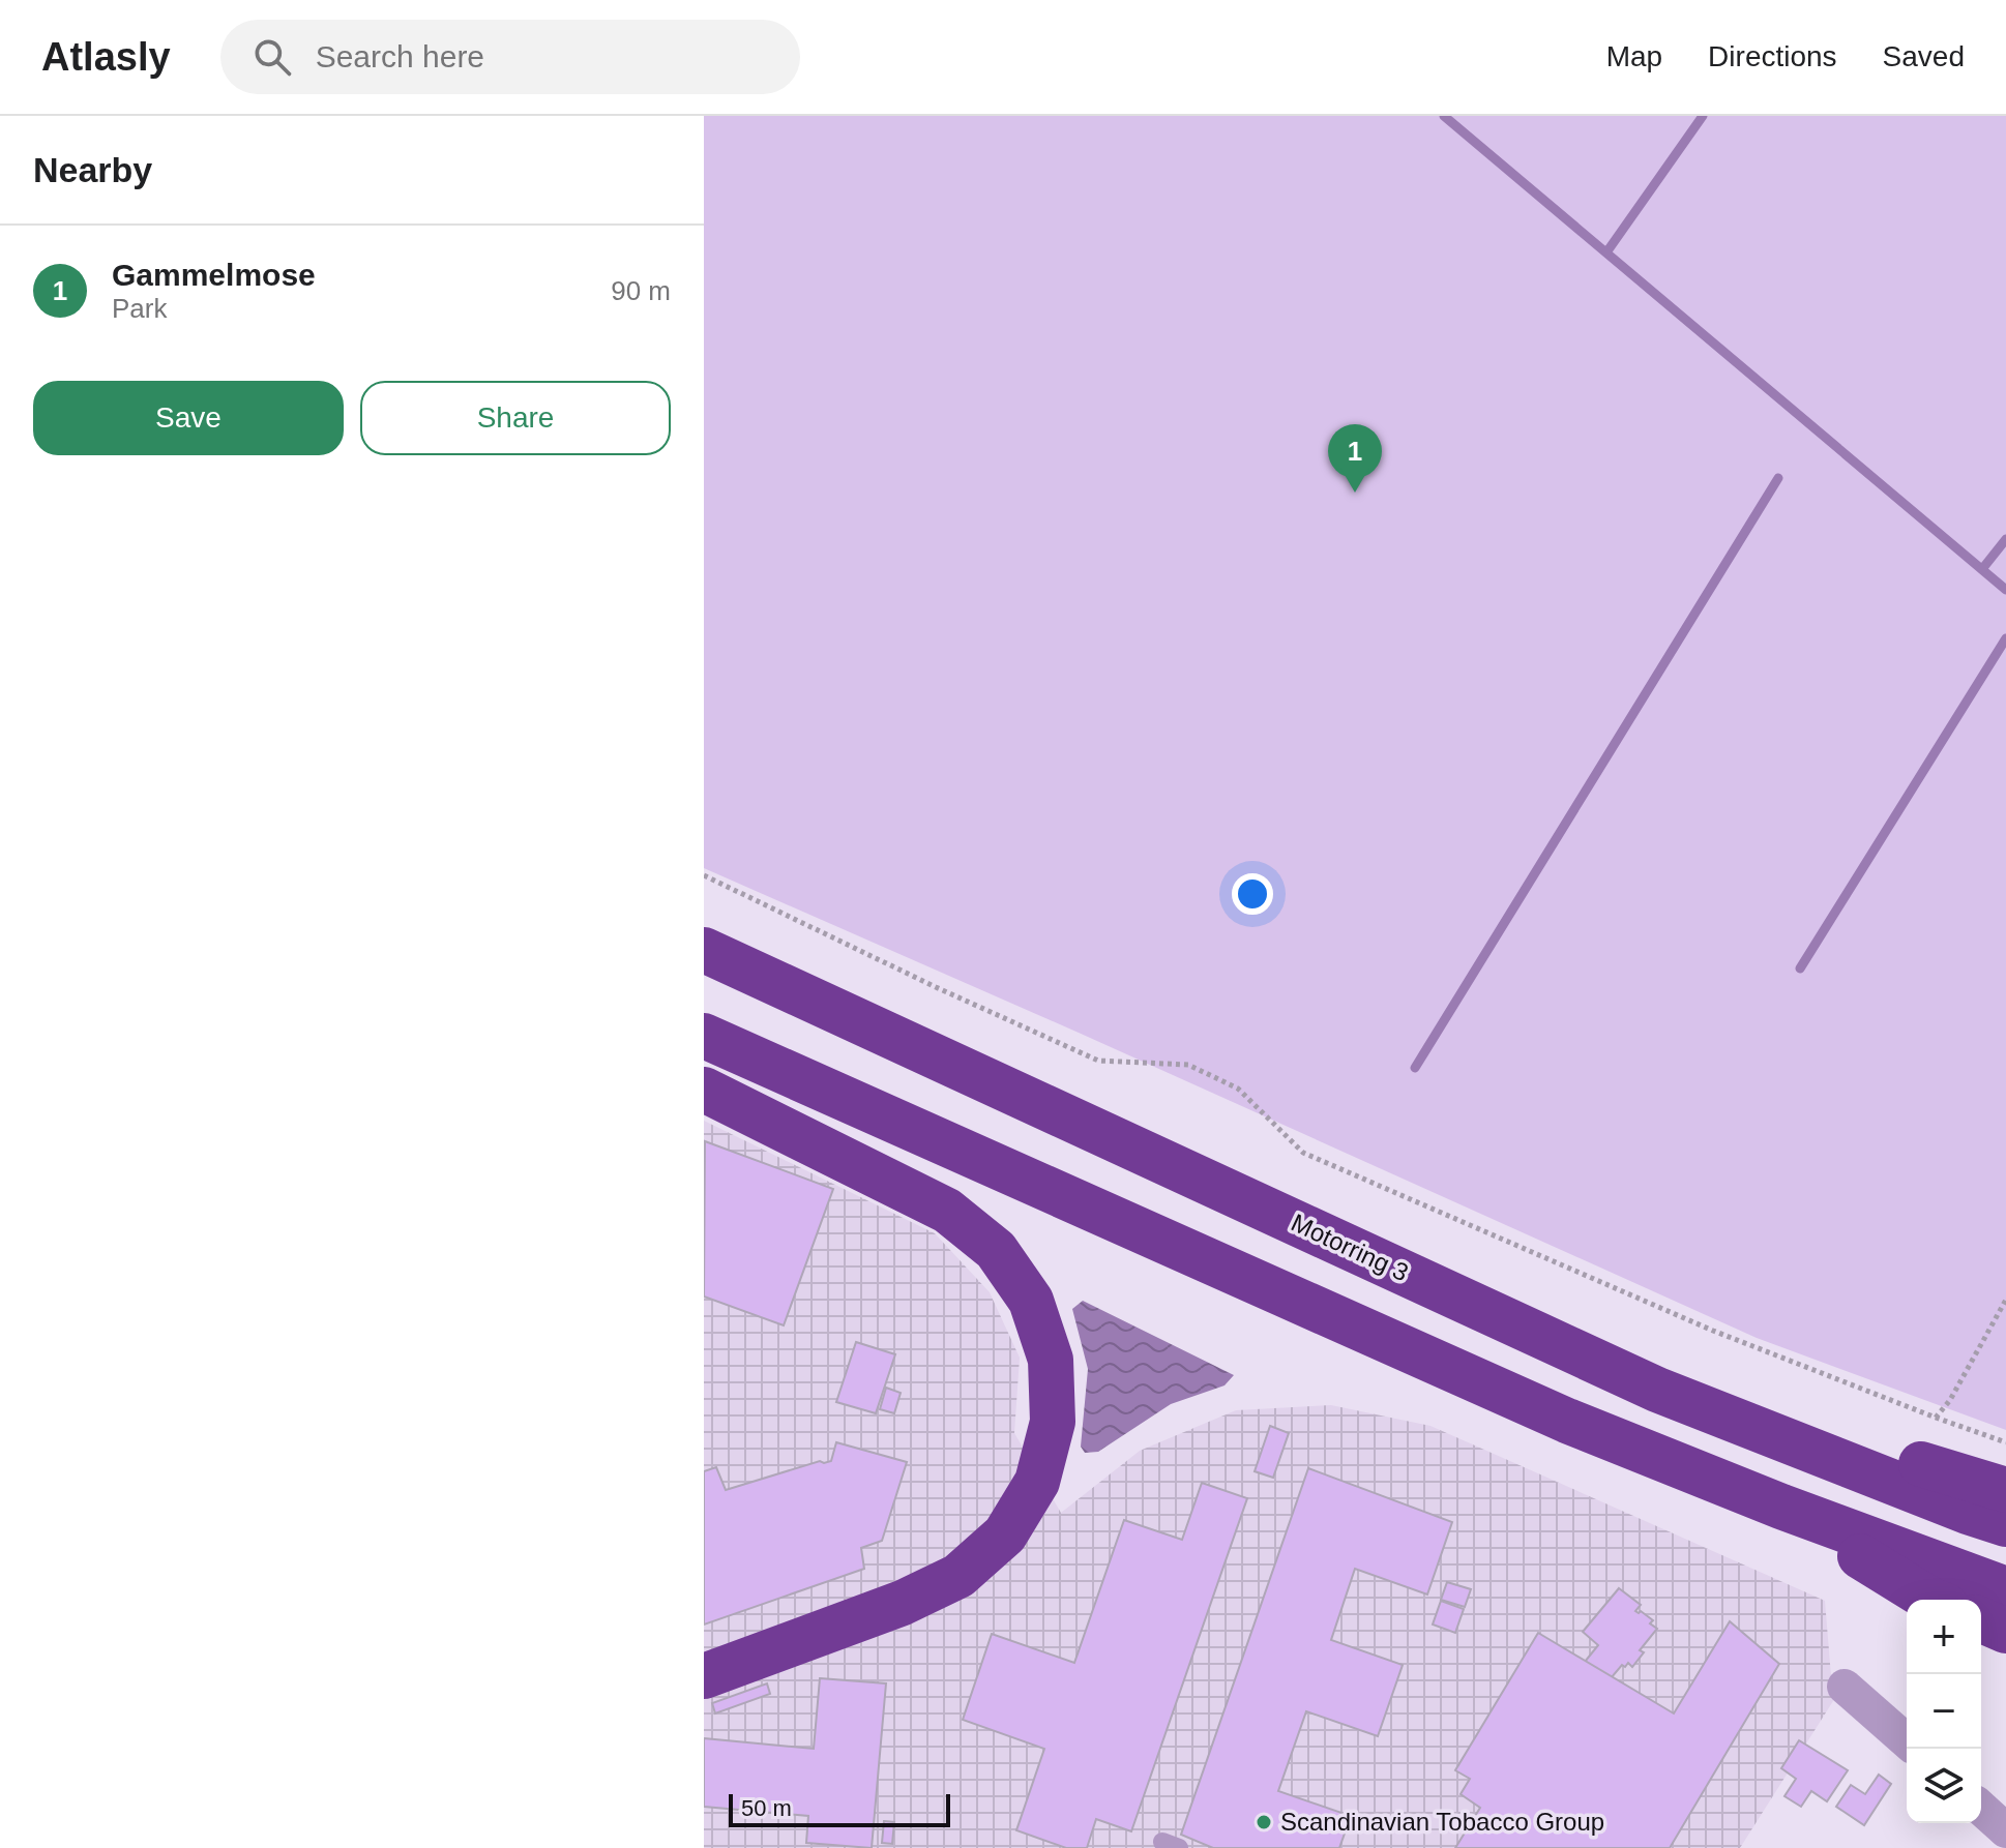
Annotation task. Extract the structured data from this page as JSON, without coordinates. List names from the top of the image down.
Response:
{
  "streets": {
    "highway": ["Motorring 3"]
  },
  "places": ["Scandinavian Tobacco Group"],
  "scale_bar": "50 m",
  "page": {
    "header": "Atlasly",
    "search": "Search here",
    "nav": ["Map", "Directions", "Saved"],
    "heading": "Nearby",
    "list": [
      {
        "mark": "1",
        "name": "Gammelmose",
        "note": "Park",
        "value": "90 m"
      }
    ],
    "buttons": ["Save", "Share"],
    "pins": "1",
    "map_buttons": ["+", "−"],
    "scale": "50 m"
  }
}
